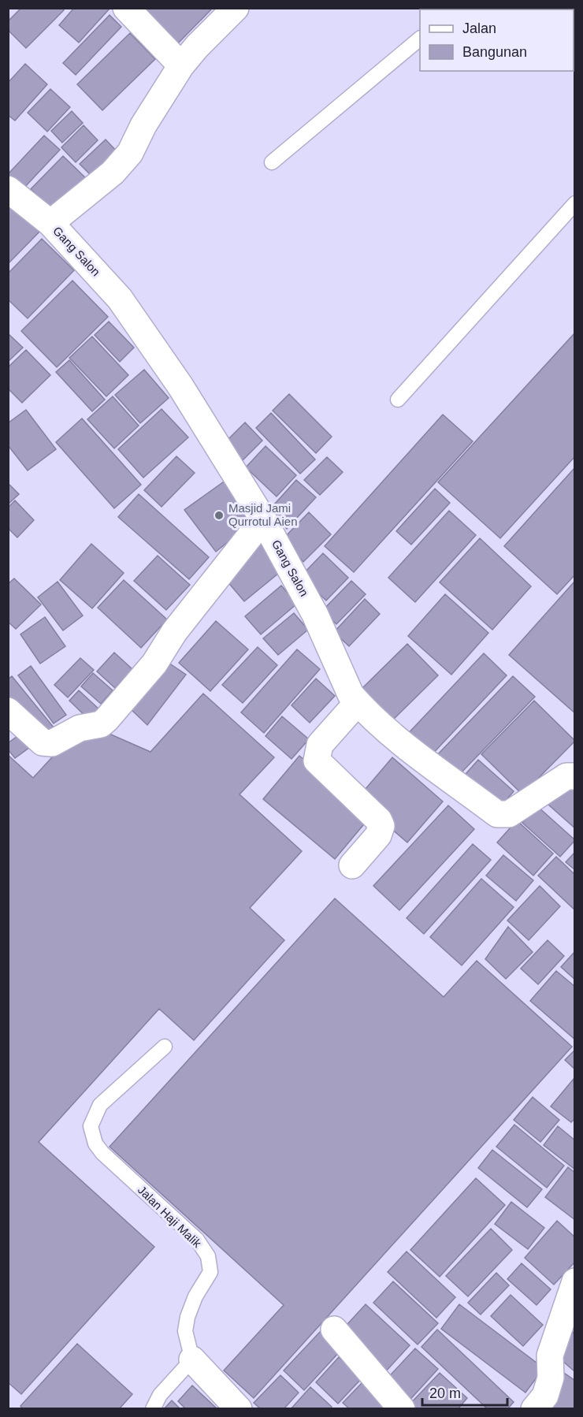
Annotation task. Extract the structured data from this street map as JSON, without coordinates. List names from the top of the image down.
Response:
{
  "streets": {
    "street": ["Gang Salon", "Jalan Haji Malik"]
  },
  "places": ["Masjid Jami Qurrotul Aien"],
  "legend": ["Jalan", "Bangunan"],
  "scale_bar": "20 m"
}
